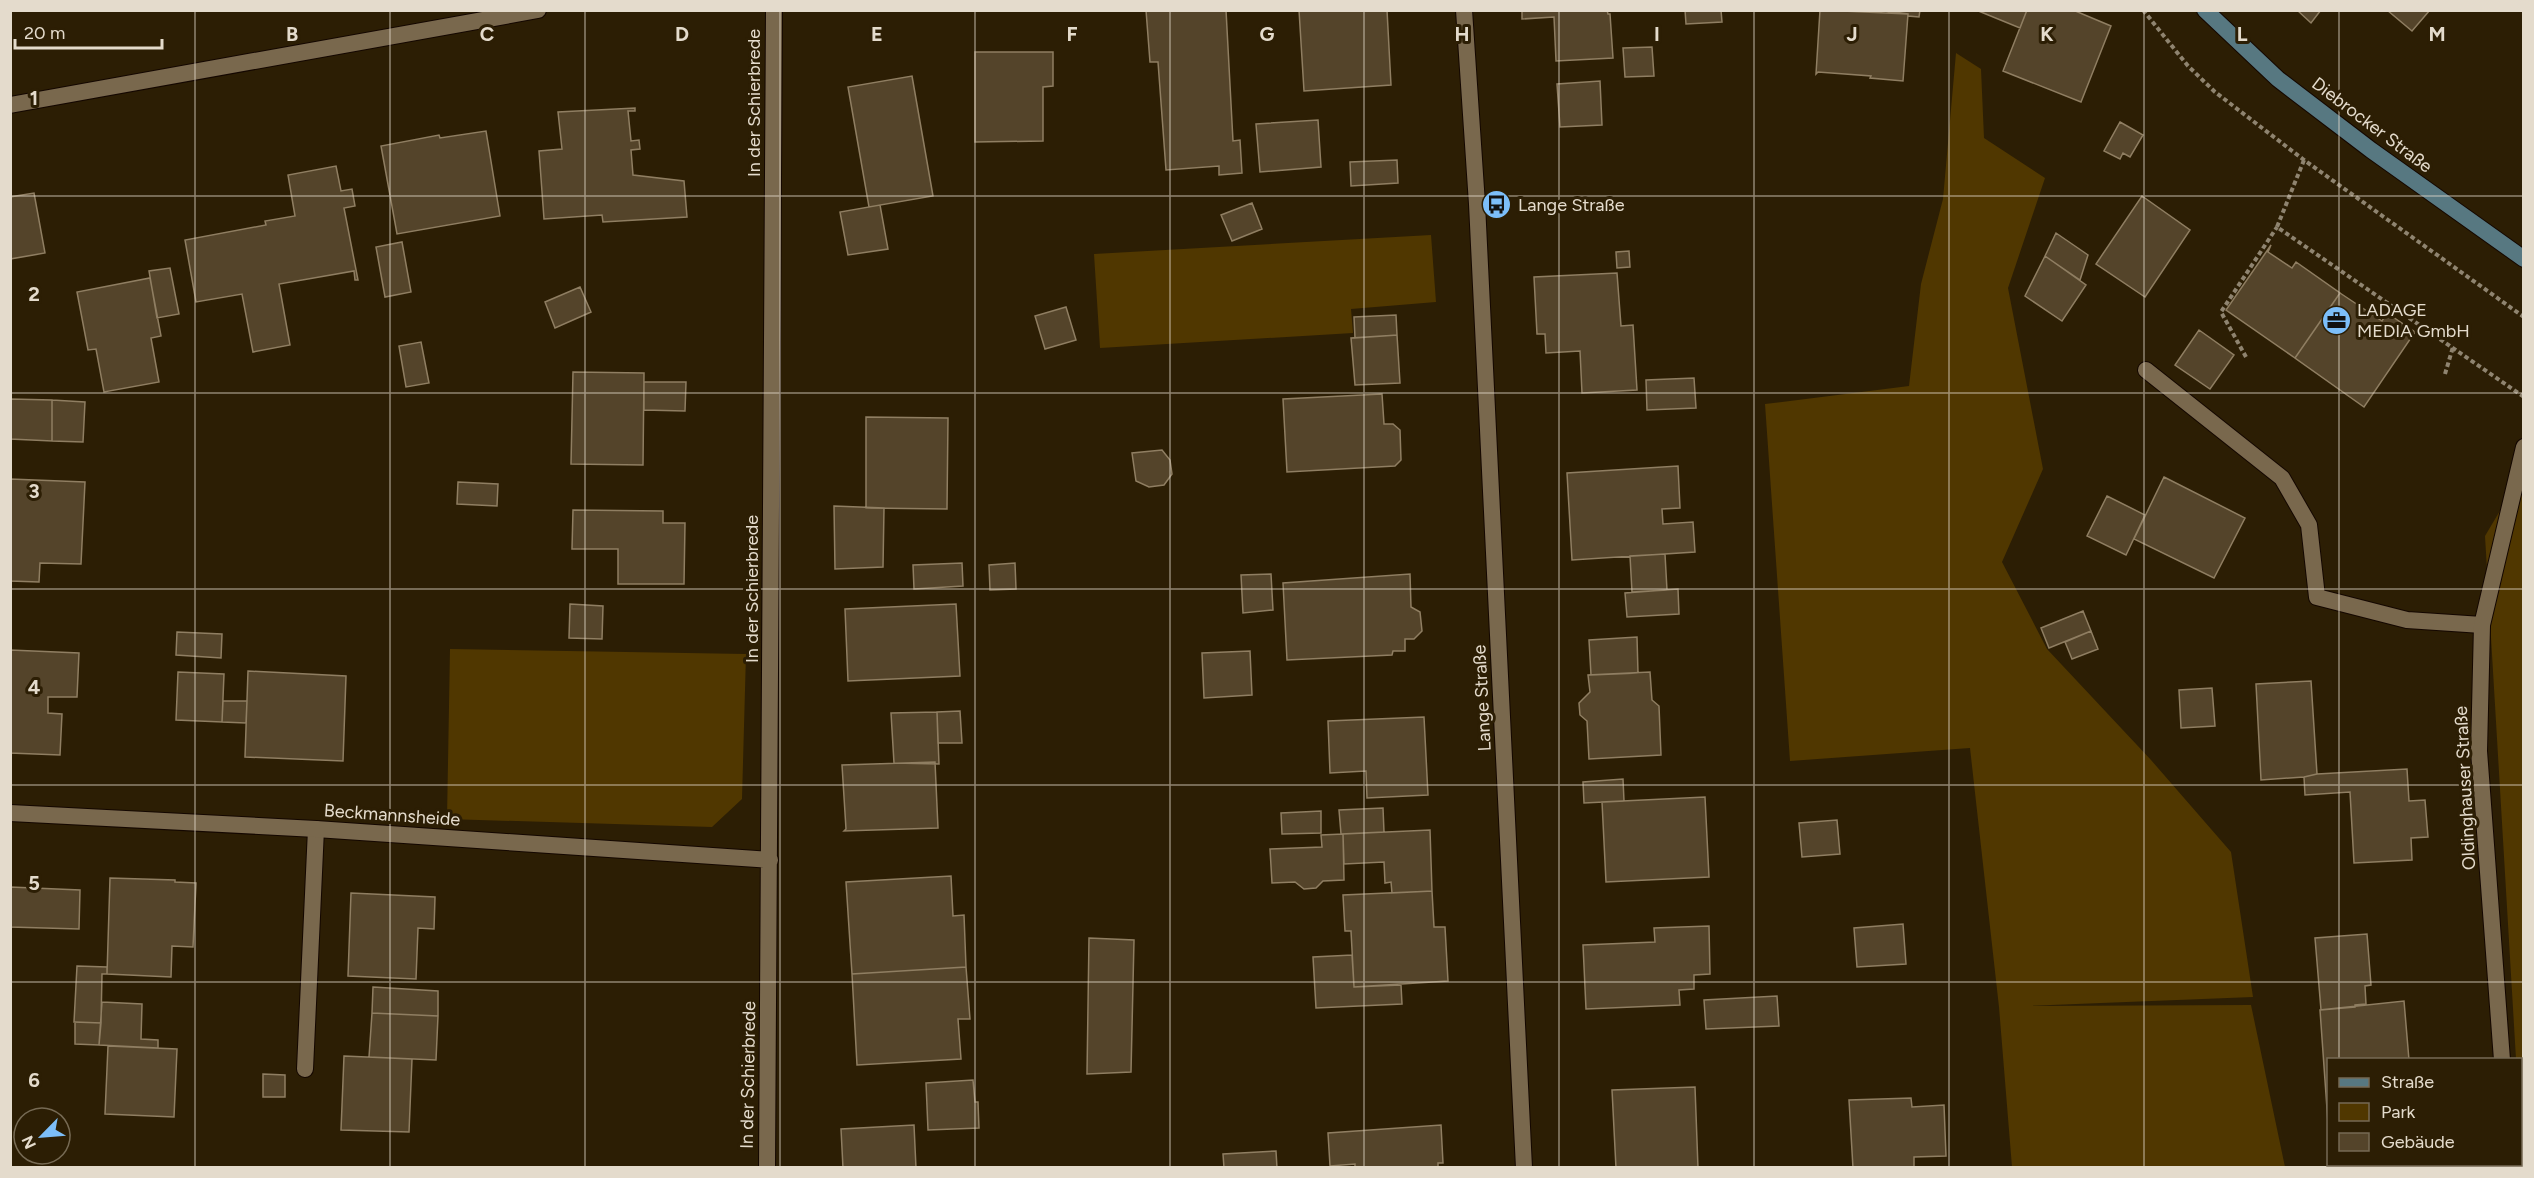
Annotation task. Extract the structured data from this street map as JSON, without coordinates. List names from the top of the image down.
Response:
{
  "streets": {
    "main road": ["Diebrocker Straße"],
    "street": [
      "In der Schierbrede",
      "Lange Straße",
      "Oldinghauser Straße",
      "Beckmannsheide"
    ]
  },
  "crossings": [
    ["In der Schierbrede", "Beckmannsheide"]
  ],
  "places": {
    "bus stop": ["Lange Straße"],
    "office": ["LADAGE MEDIA GmbH"]
  },
  "legend": ["Straße", "Park", "Gebäude"],
  "scale_bar": "20 m",
  "north": "bottom left",
  "grid": {
    "columns": [
      "B",
      "C",
      "D",
      "E",
      "F",
      "G",
      "H",
      "I",
      "J",
      "K",
      "L",
      "M"
    ],
    "rows": [
      "1",
      "2",
      "3",
      "4",
      "5",
      "6"
    ]
  }
}
